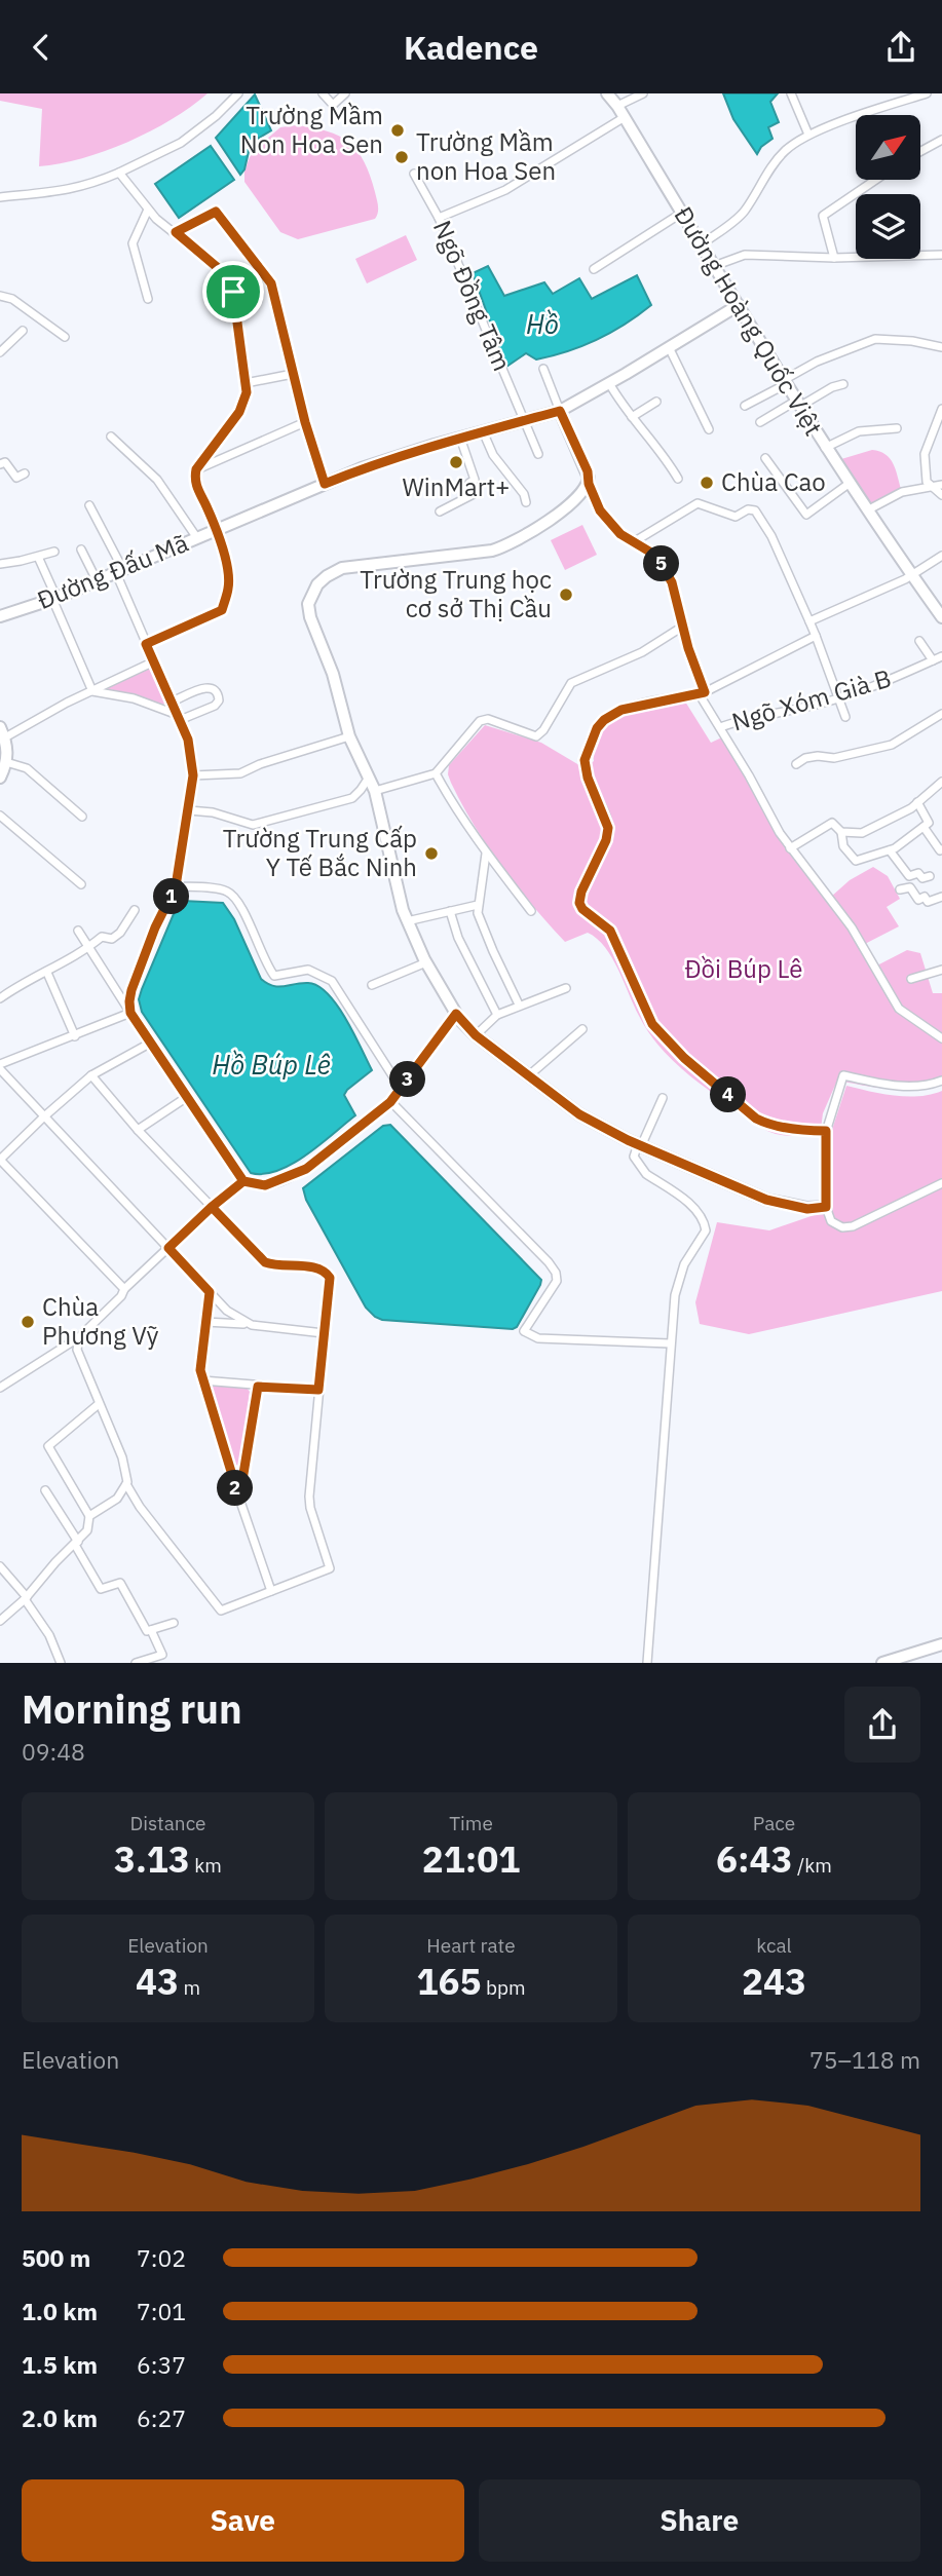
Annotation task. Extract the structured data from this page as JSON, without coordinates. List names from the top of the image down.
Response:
{
  "streets": {
    "street": [
      "Ngõ Đồng Tâm",
      "Đường Hoàng Quốc Việt",
      "Đường Đấu Mã",
      "Ngõ Xóm Già B"
    ]
  },
  "crossings": [
    ["Ngõ Đồng Tâm", "Đường Đấu Mã"],
    ["Đường Hoàng Quốc Việt", "Đường Đấu Mã"]
  ],
  "water": ["Hồ", "Hồ Búp Lê"],
  "parks": ["Đồi Búp Lê"],
  "places": [
    "Trường Mầm Non Hoa Sen",
    "Trường Mầm non Hoa Sen",
    "WinMart+",
    "Chùa Cao",
    "Trường Trung học cơ sở Thị Cầu",
    "Trường Trung Cấp Y Tế Bắc Ninh",
    "Chùa Phương Vỹ"
  ],
  "north": "top right",
  "page": {
    "header": "Kadence",
    "pins": [
      "5",
      "1",
      "3",
      "4",
      "2"
    ],
    "heading": ["Morning run", "09:48"],
    "stats": [
      ["Distance", "3.13 km"],
      ["Time", "21:01"],
      ["Pace", "6:43 /km"],
      ["Elevation", "43 m"],
      ["Heart rate", "165 bpm"],
      ["kcal", "243"]
    ],
    "chart": ["Elevation", "75–118 m"],
    "list": [
      {
        "name": "500 m",
        "note": "7:02"
      },
      {
        "name": "1.0 km",
        "note": "7:01"
      },
      {
        "name": "1.5 km",
        "note": "6:37"
      },
      {
        "name": "2.0 km",
        "note": "6:27"
      }
    ],
    "buttons": ["Save", "Share"]
  }
}
